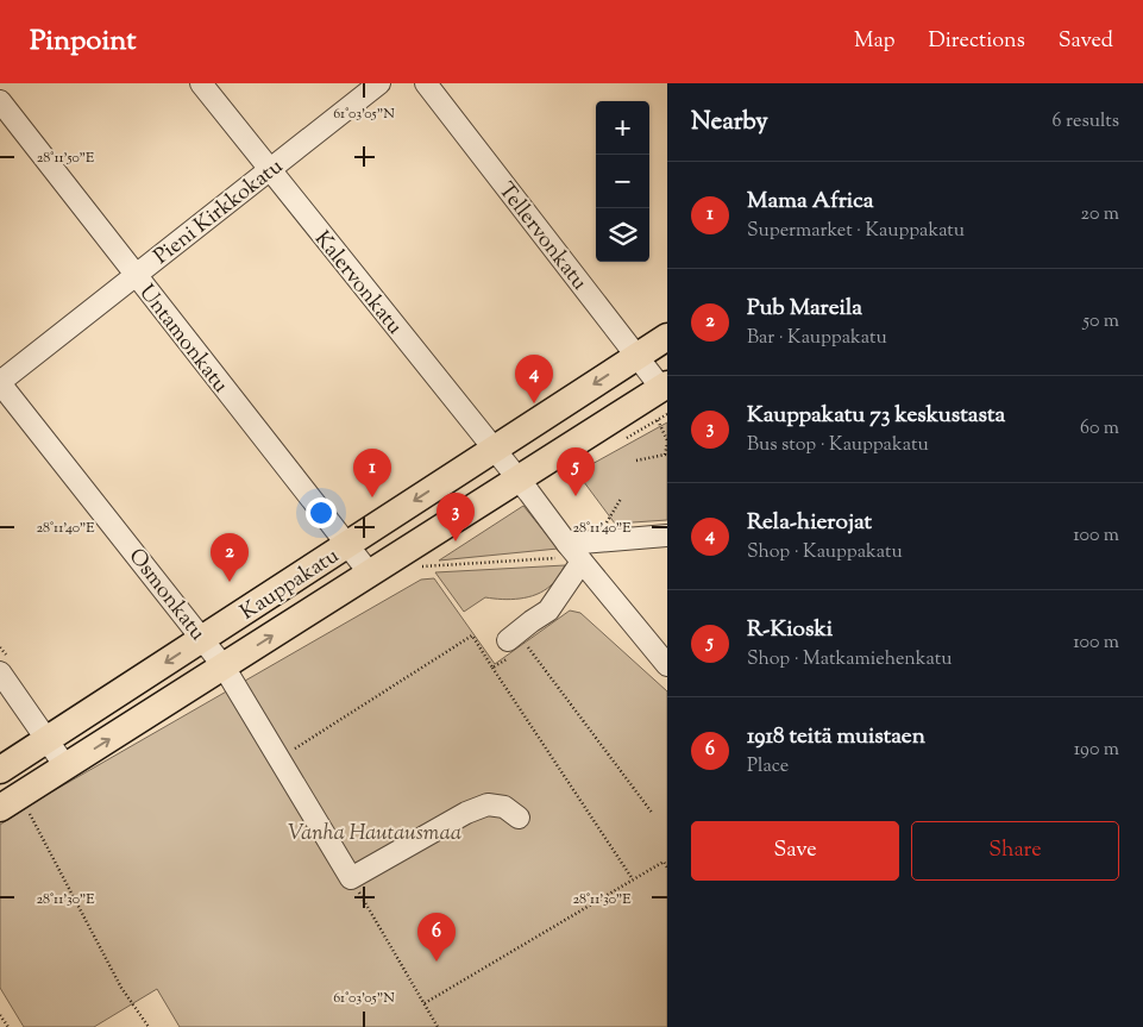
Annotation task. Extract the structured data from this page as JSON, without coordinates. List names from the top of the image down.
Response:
{
  "streets": {
    "main road": ["Kauppakatu"],
    "street": [
      "Pieni Kirkkokatu",
      "Tellervonkatu",
      "Kalervonkatu",
      "Untamonkatu",
      "Osmonkatu"
    ]
  },
  "crossings": [
    ["Pieni Kirkkokatu", "Kalervonkatu"],
    ["Pieni Kirkkokatu", "Untamonkatu"],
    ["Pieni Kirkkokatu", "Osmonkatu"],
    ["Tellervonkatu", "Kauppakatu"],
    ["Kalervonkatu", "Kauppakatu"],
    ["Untamonkatu", "Kauppakatu"],
    ["Kauppakatu", "Osmonkatu"]
  ],
  "parks": ["Vanha Hautausmaa"],
  "page": {
    "header": "Pinpoint",
    "nav": ["Map", "Directions", "Saved"],
    "heading": ["Nearby", "6 results"],
    "map_buttons": ["+", "−"],
    "list": [
      {
        "mark": "1",
        "name": "Mama Africa",
        "note": "Supermarket · Kauppakatu",
        "value": "20 m"
      },
      {
        "mark": "2",
        "name": "Pub Mareila",
        "note": "Bar · Kauppakatu",
        "value": "50 m"
      },
      {
        "mark": "3",
        "name": "Kauppakatu 73 keskustasta",
        "note": "Bus stop · Kauppakatu",
        "value": "60 m"
      },
      {
        "mark": "4",
        "name": "Rela-hierojat",
        "note": "Shop · Kauppakatu",
        "value": "100 m"
      },
      {
        "mark": "5",
        "name": "R-Kioski",
        "note": "Shop · Matkamiehenkatu",
        "value": "100 m"
      },
      {
        "mark": "6",
        "name": "1918 teitä muistaen",
        "note": "Place",
        "value": "190 m"
      }
    ],
    "pins": [
      "4",
      "5",
      "1",
      "3",
      "2",
      "6"
    ],
    "buttons": ["Save", "Share"]
  },
  "coordinates": [
    "61°03'05\"N",
    "28°11'50\"E",
    "28°11'40\"E",
    "28°11'30\"E"
  ]
}
